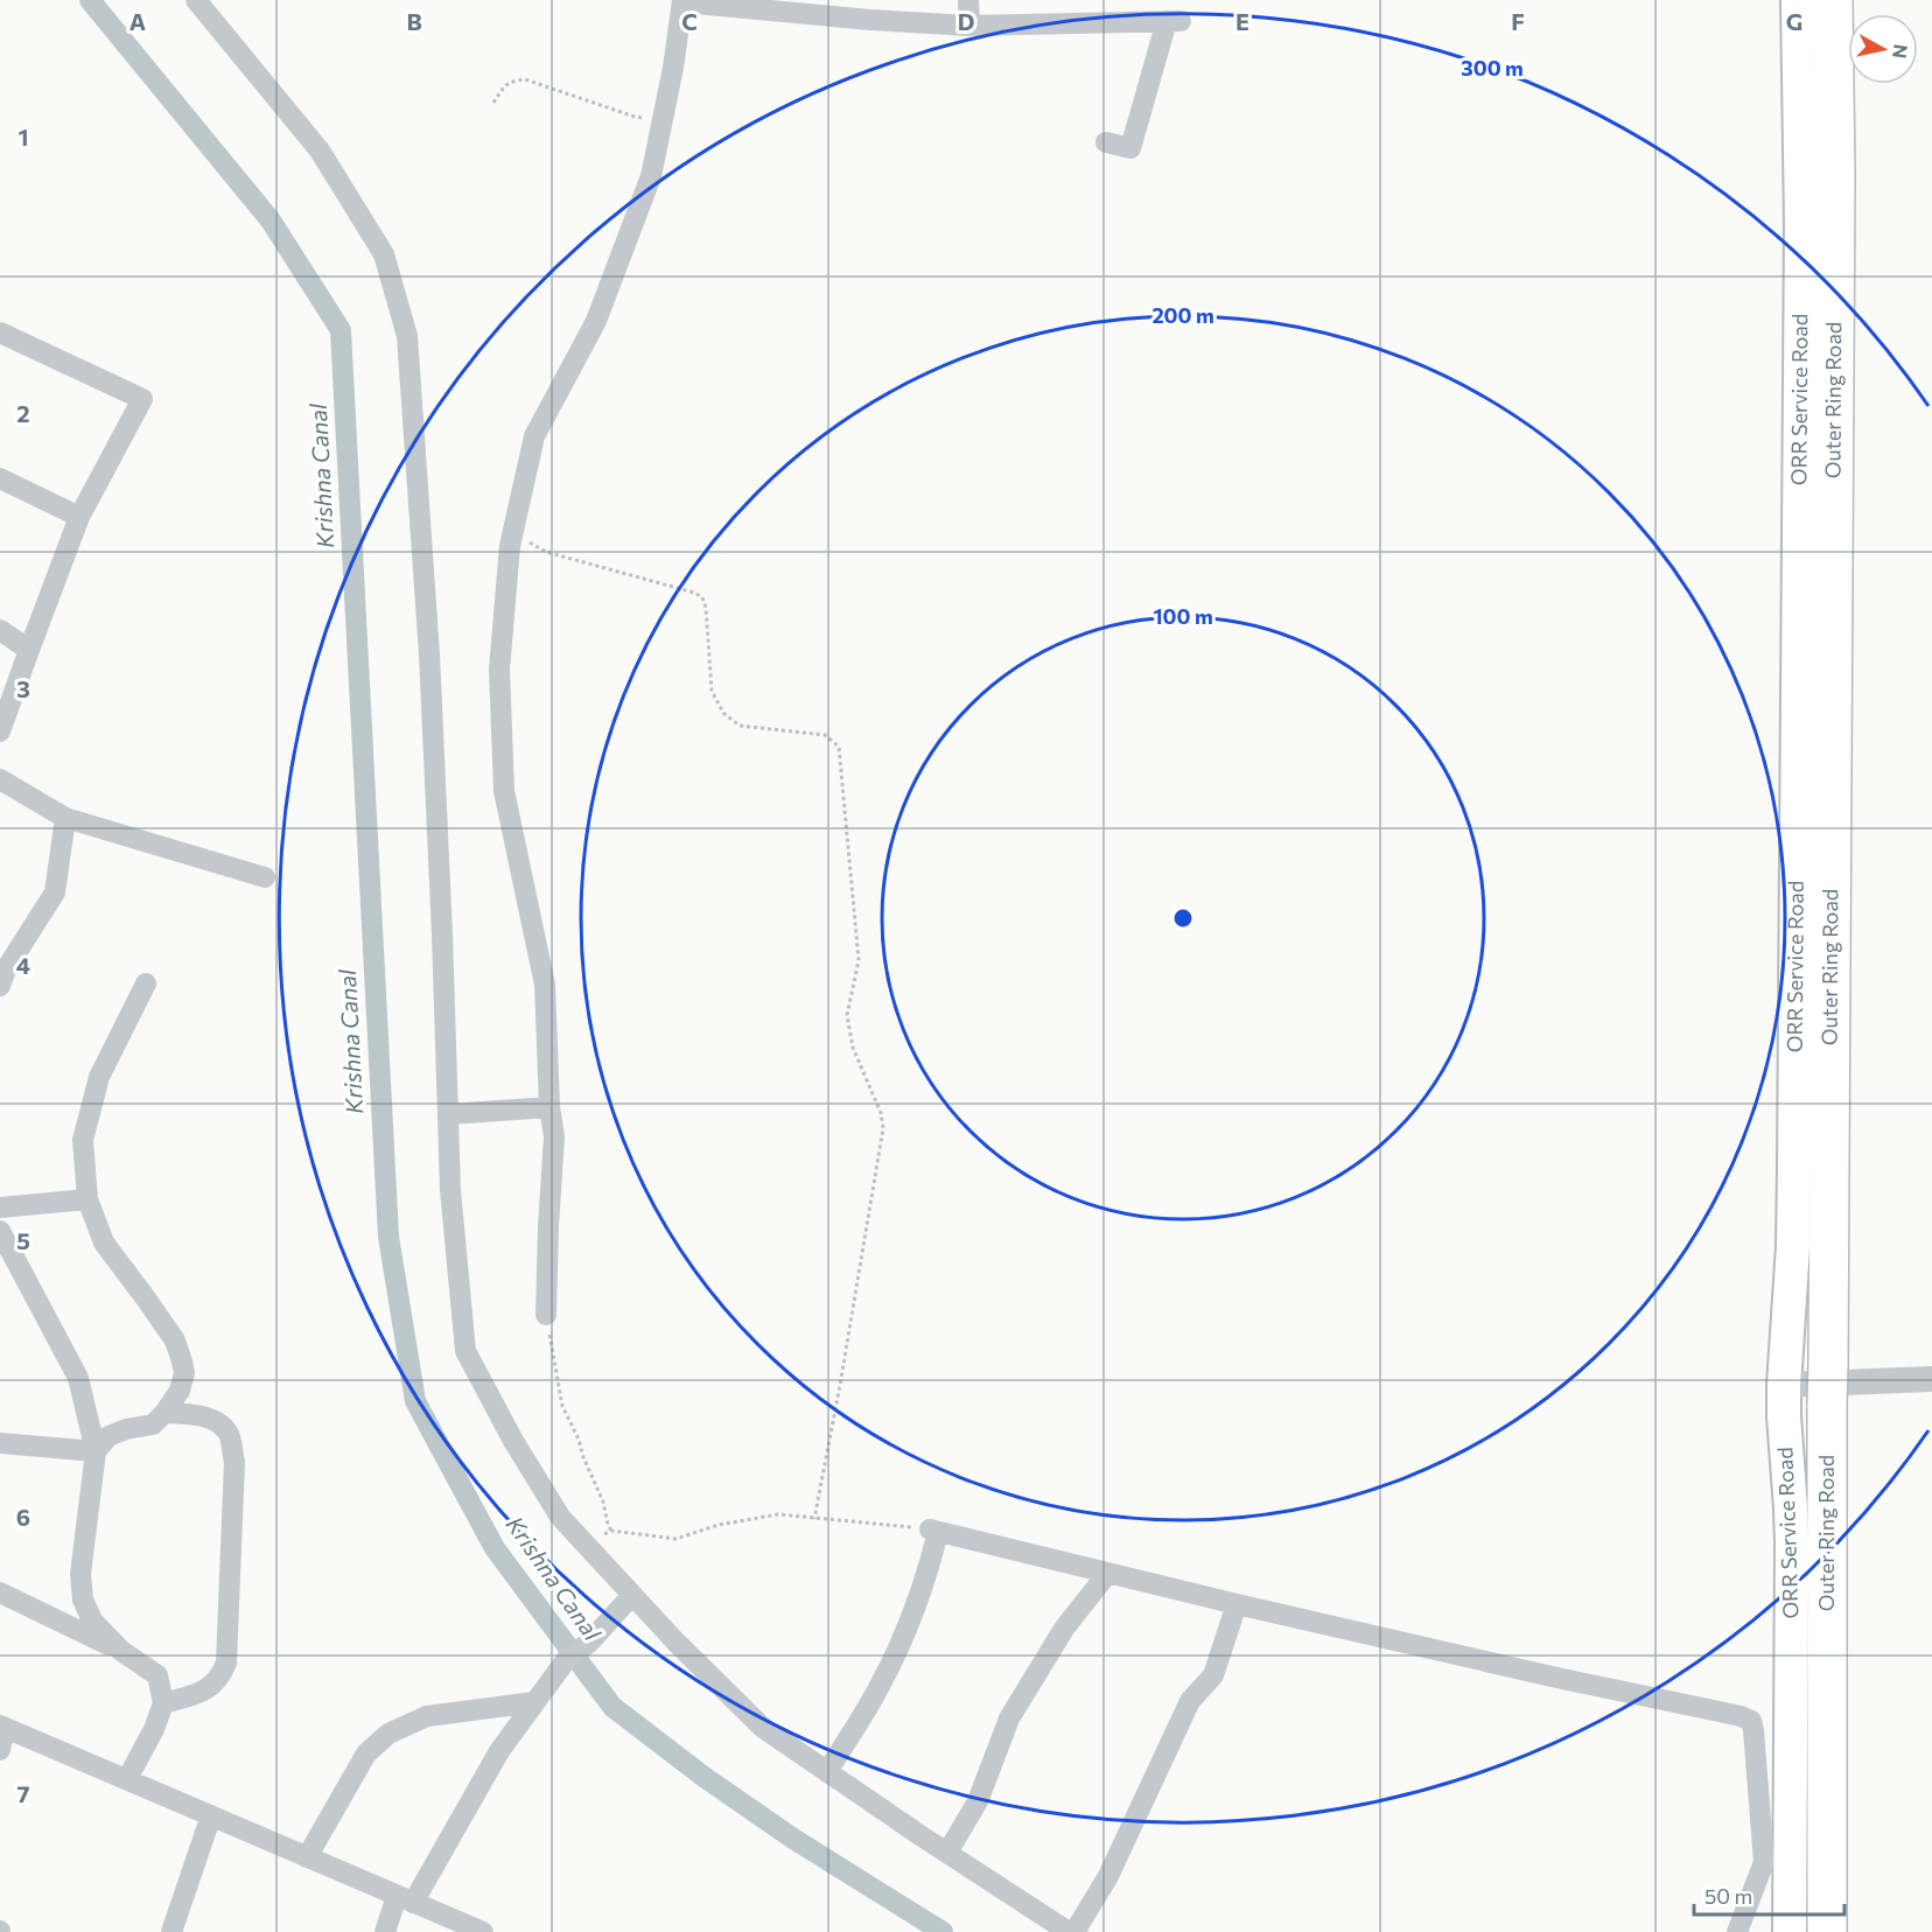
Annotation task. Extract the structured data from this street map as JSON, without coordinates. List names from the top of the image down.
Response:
{
  "streets": {
    "highway": ["Outer Ring Road"],
    "main road": ["ORR Service Road"]
  },
  "water": ["Krishna Canal"],
  "scale_bar": "50 m",
  "north": "right",
  "grid": {
    "columns": [
      "A",
      "B",
      "C",
      "D",
      "E",
      "F",
      "G"
    ],
    "rows": [
      "1",
      "2",
      "3",
      "4",
      "5",
      "6",
      "7"
    ]
  },
  "rings": ["300 m", "200 m", "100 m"]
}
